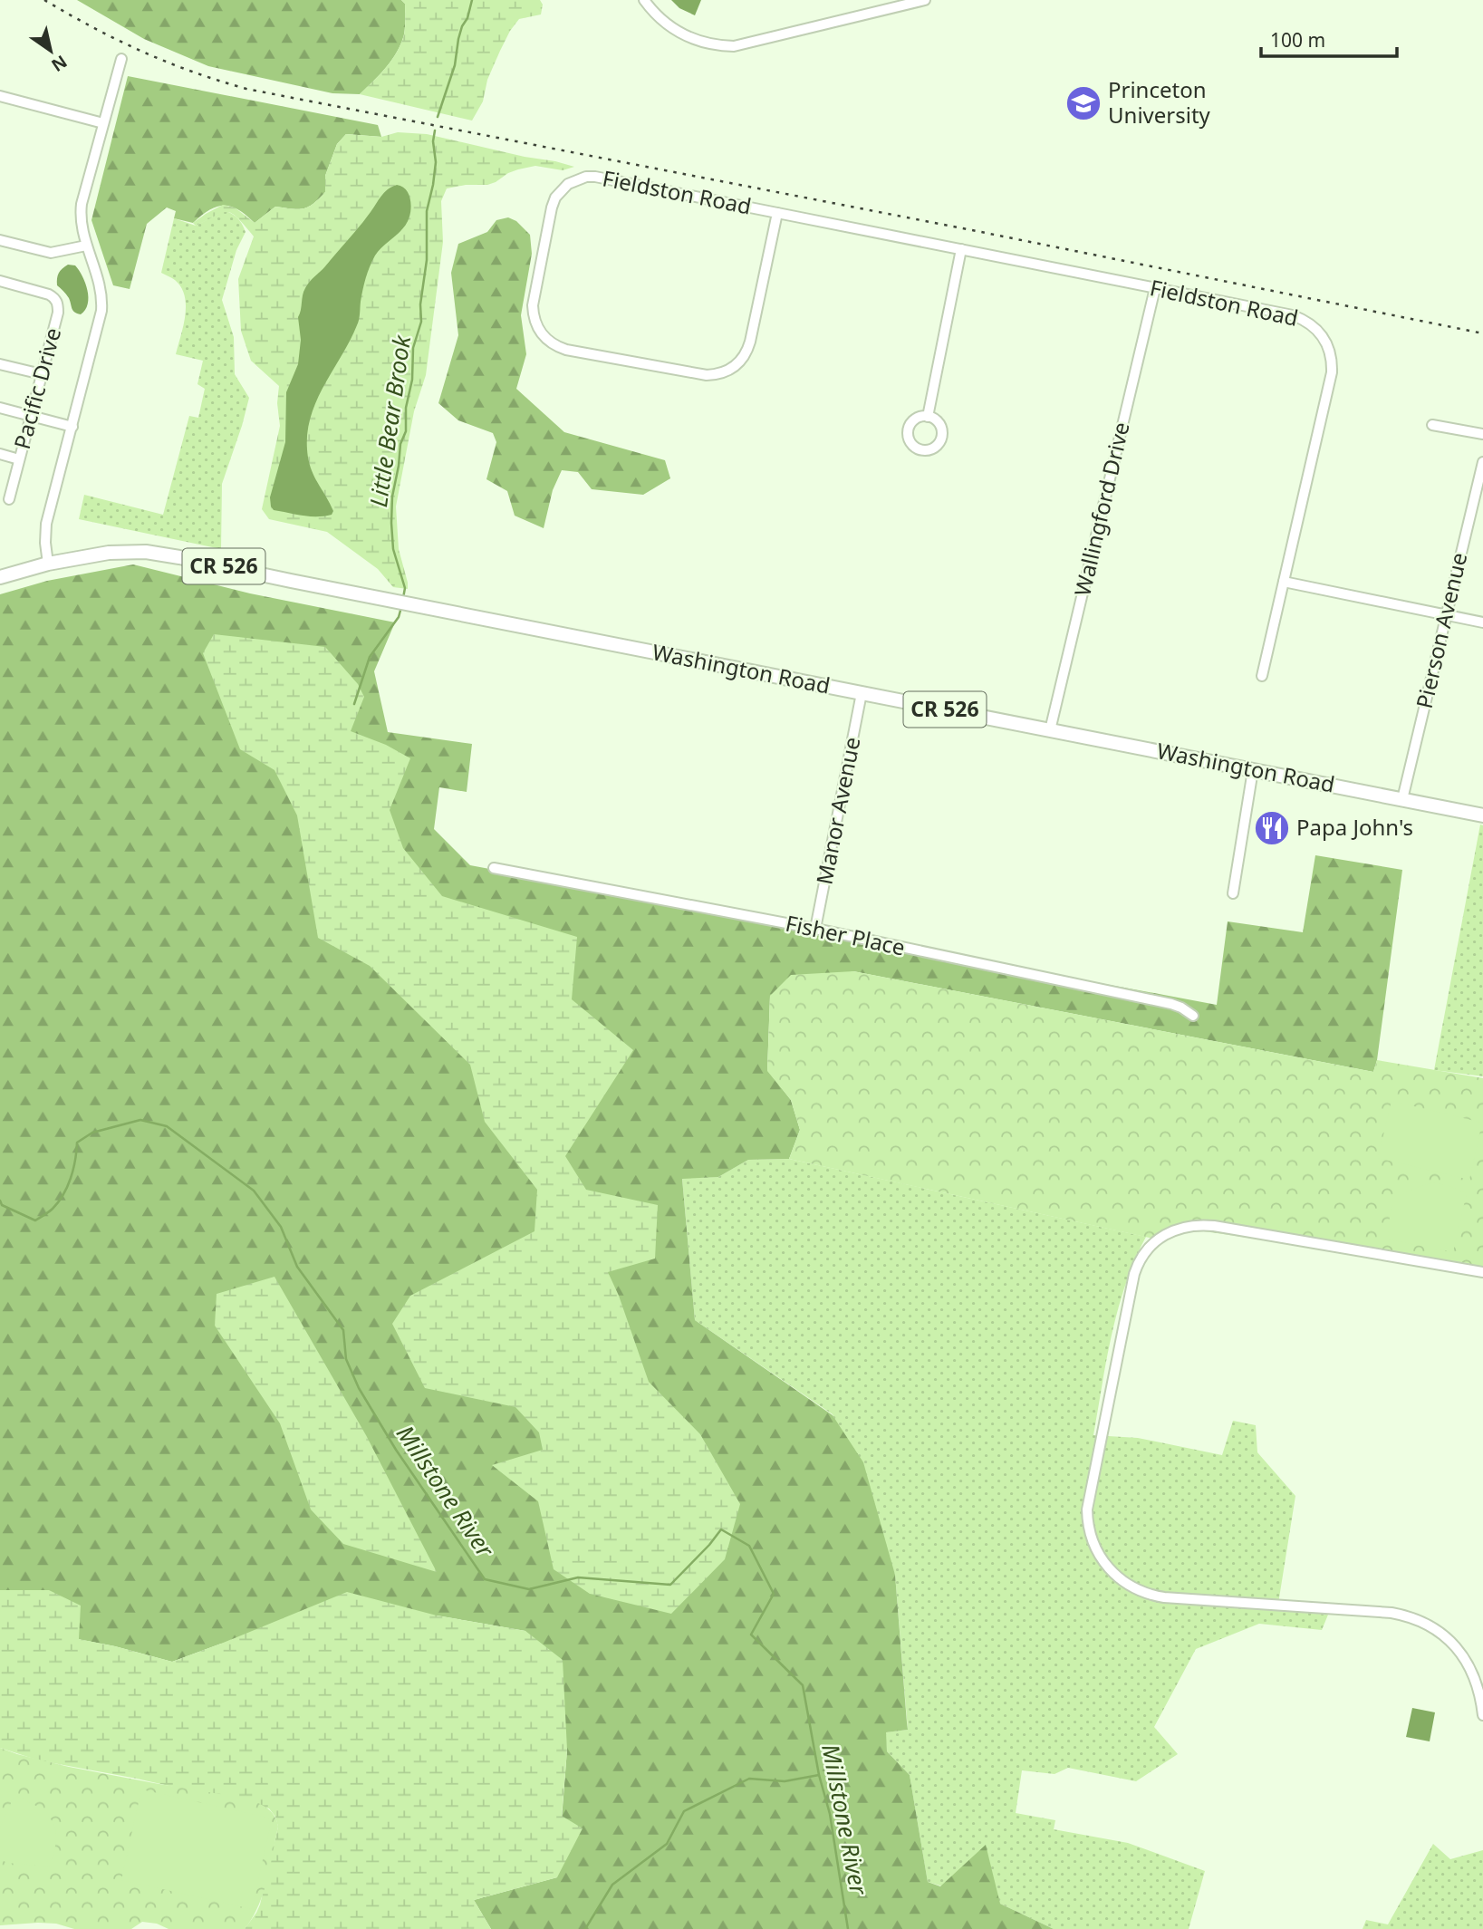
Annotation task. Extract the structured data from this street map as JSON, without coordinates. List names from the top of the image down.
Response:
{
  "streets": {
    "main road": ["CR 526", "Washington Road"],
    "street": [
      "Fieldston Road",
      "Pacific Drive",
      "Wallingford Drive",
      "Pierson Avenue",
      "Manor Avenue",
      "Fisher Place"
    ]
  },
  "crossings": [
    ["Fieldston Road", "Wallingford Drive"],
    ["Wallingford Drive", "Washington Road"],
    ["Pierson Avenue", "Washington Road"],
    ["Washington Road", "Manor Avenue"],
    ["Manor Avenue", "Fisher Place"]
  ],
  "water": ["Little Bear Brook", "Millstone River"],
  "places": {
    "school or university": ["Princeton University"],
    "restaurant": ["Papa John's"]
  },
  "scale_bar": "100 m",
  "north": "bottom right"
}
